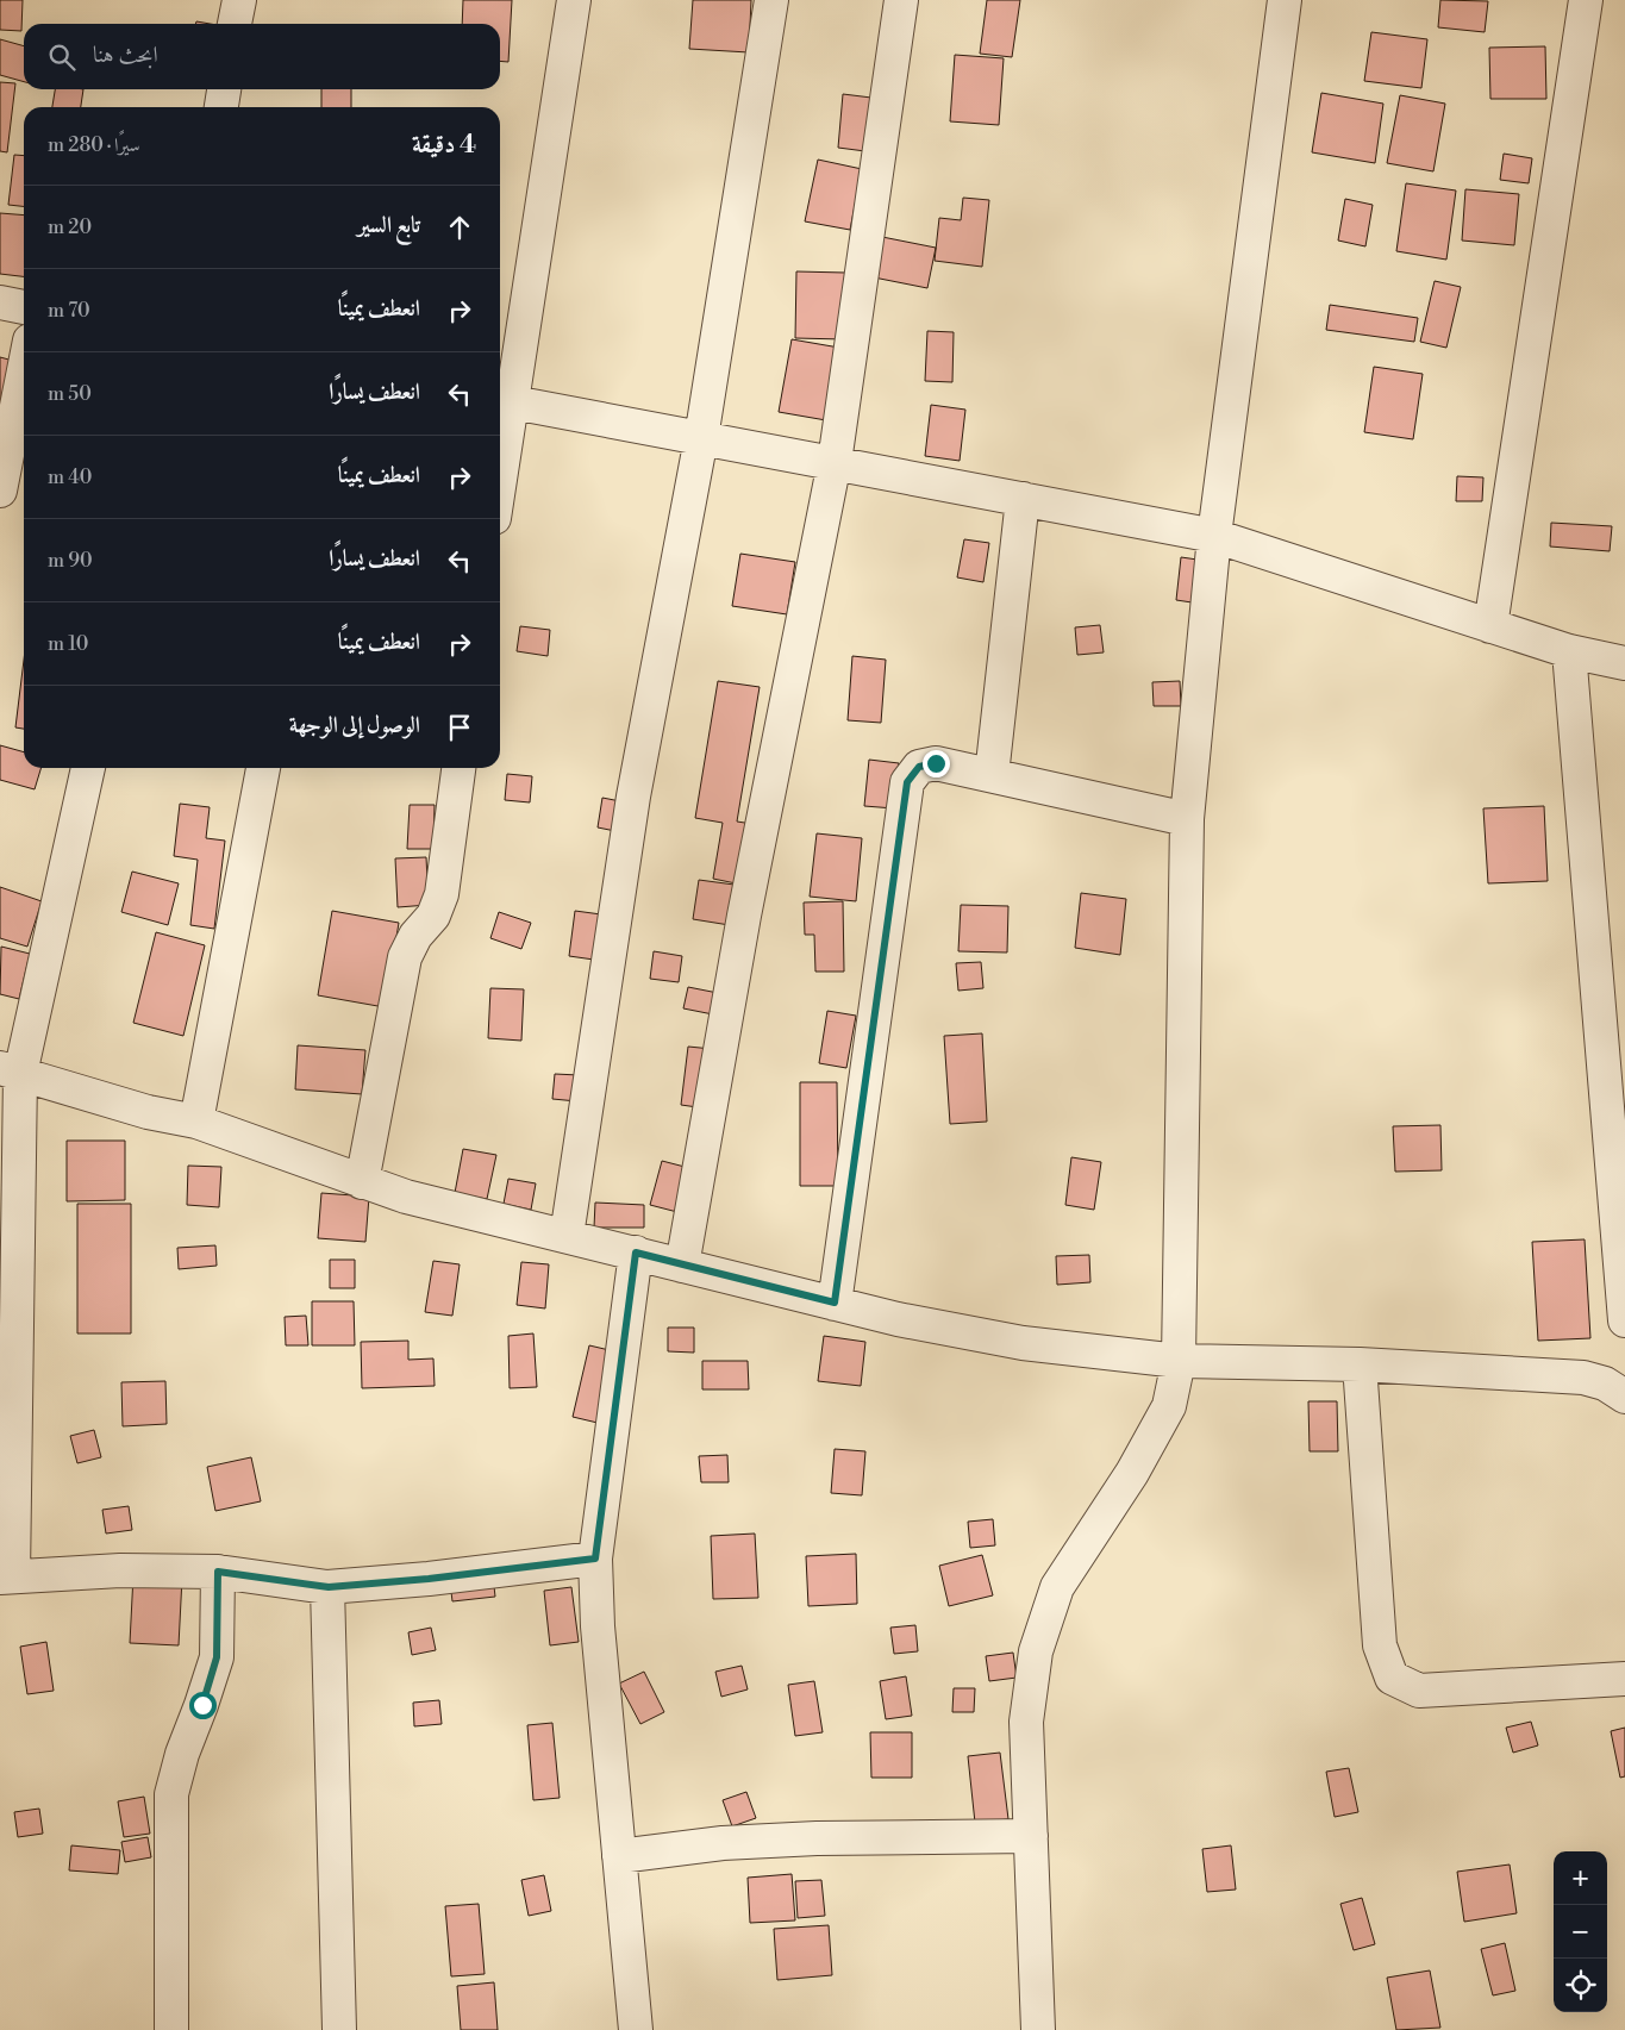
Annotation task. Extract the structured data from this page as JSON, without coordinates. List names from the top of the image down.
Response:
{
  "page": {
    "search": "ابحث هنا",
    "heading": ["4 دقيقة", "سيرًا · 280 m"],
    "list": [
      ["تابع السير", "20 m"],
      ["انعطف يمينًا", "70 m"],
      ["انعطف يسارًا", "50 m"],
      ["انعطف يمينًا", "40 m"],
      ["انعطف يسارًا", "90 m"],
      ["انعطف يمينًا", "10 m"],
      "الوصول إلى الوجهة"
    ],
    "map_buttons": ["+", "−"]
  }
}
